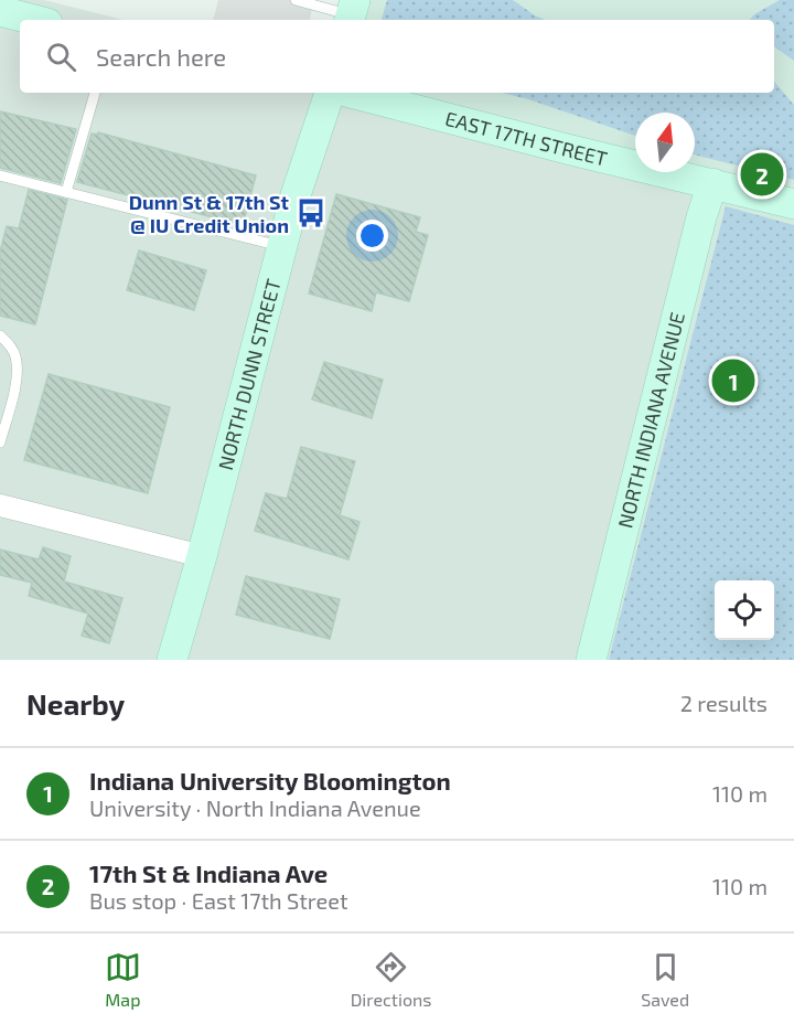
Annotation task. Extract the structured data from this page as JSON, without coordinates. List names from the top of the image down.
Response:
{
  "streets": {
    "street": ["EAST 17TH STREET", "NORTH DUNN STREET", "NORTH INDIANA AVENUE"]
  },
  "crossings": [
    ["EAST 17TH STREET", "NORTH INDIANA AVENUE"]
  ],
  "places": {
    "bus stop": ["Dunn St & 17th St @ IU Credit Union"]
  },
  "north": "top",
  "page": {
    "search": "Search here",
    "pins": ["2", "1"],
    "heading": ["Nearby", "2 results"],
    "list": [
      {
        "mark": "1",
        "name": "Indiana University Bloomington",
        "note": "University · North Indiana Avenue",
        "value": "110 m"
      },
      {
        "mark": "2",
        "name": "17th St & Indiana Ave",
        "note": "Bus stop · East 17th Street",
        "value": "110 m"
      }
    ],
    "nav": ["Map", "Directions", "Saved"]
  }
}
